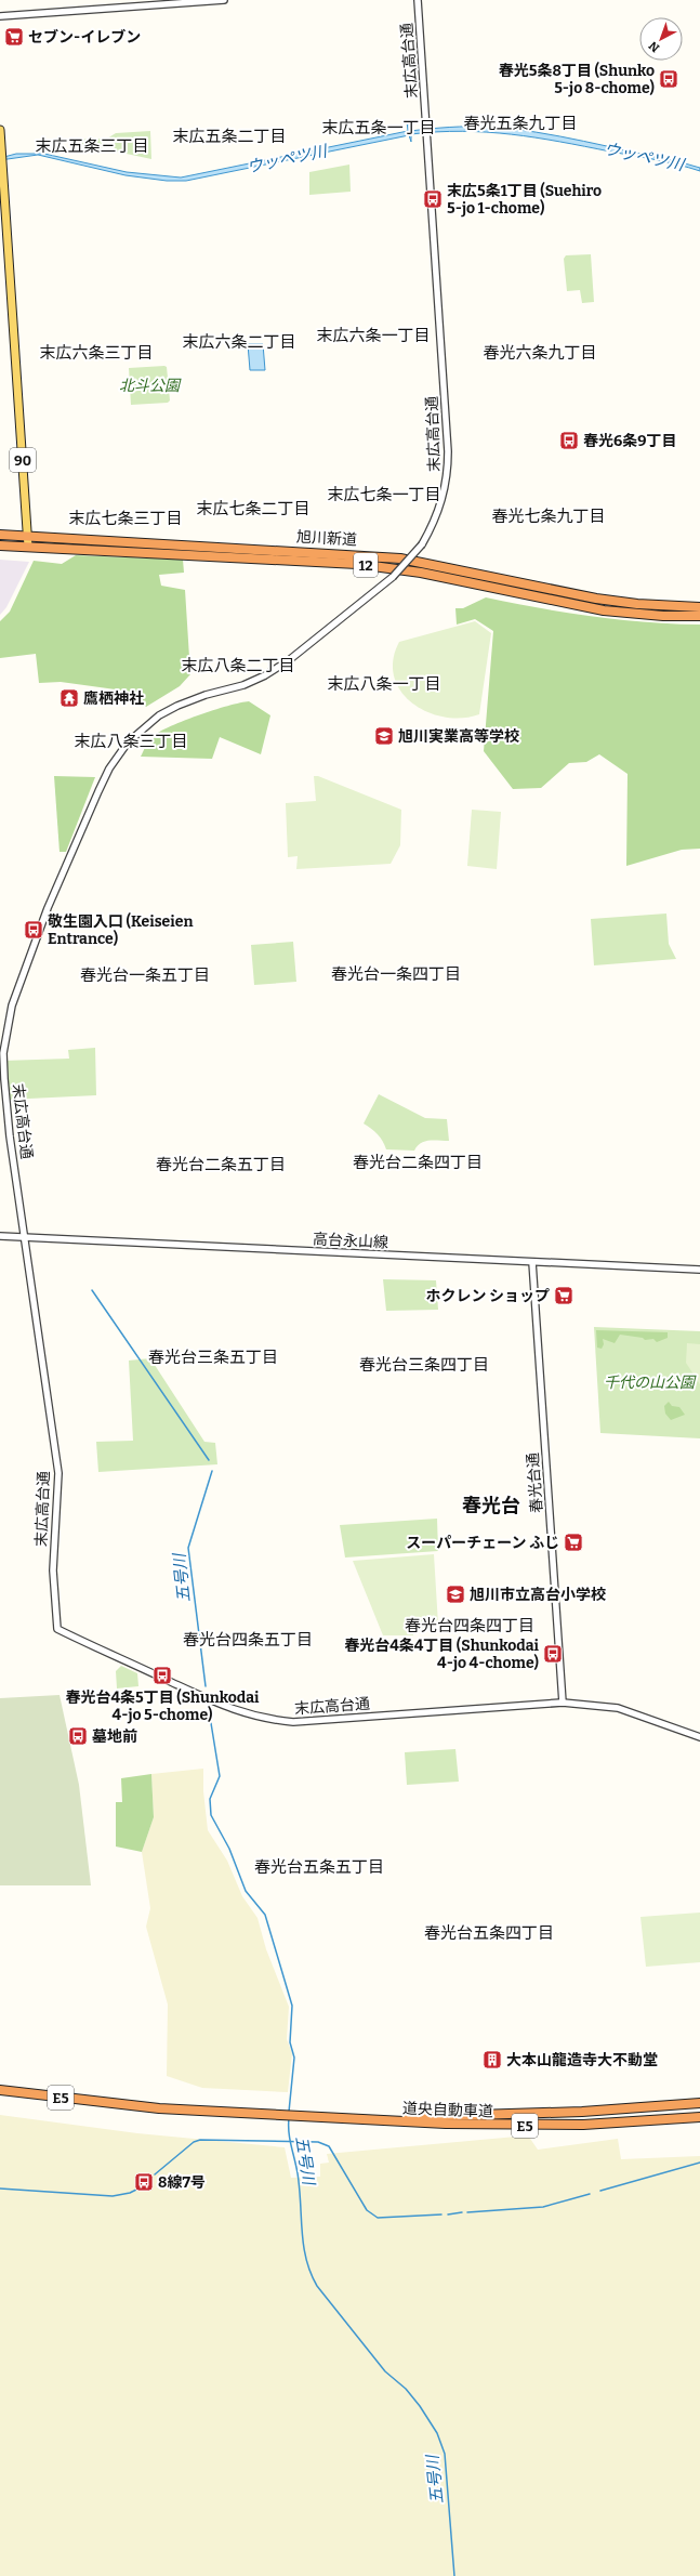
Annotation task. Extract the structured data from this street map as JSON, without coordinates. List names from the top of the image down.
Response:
{
  "streets": {
    "highway": [
      "旭川新道",
      "12",
      "E5",
      "道央自動車道"
    ],
    "main road": ["90"],
    "street": ["末広高台通", "高台永山線", "春光台通"]
  },
  "crossings": [
    ["末広高台通", "高台永山線"],
    ["末広高台通", "春光台通"],
    ["90", "旭川新道"],
    ["高台永山線", "春光台通"]
  ],
  "districts": [
    "春光五条九丁目",
    "末広五条一丁目",
    "末広五条二丁目",
    "末広五条三丁目",
    "末広六条一丁目",
    "末広六条二丁目",
    "末広六条三丁目",
    "春光六条九丁目",
    "末広七条一丁目",
    "末広七条二丁目",
    "春光七条九丁目",
    "末広七条三丁目",
    "末広八条二丁目",
    "末広八条一丁目",
    "末広八条三丁目",
    "春光台一条四丁目",
    "春光台一条五丁目",
    "春光台二条四丁目",
    "春光台二条五丁目",
    "春光台三条五丁目",
    "春光台三条四丁目",
    "春光台",
    "春光台四条四丁目",
    "春光台四条五丁目",
    "春光台五条五丁目",
    "春光台五条四丁目"
  ],
  "water": ["ウッペツ川", "五号川"],
  "parks": ["北斗公園", "千代の山公園"],
  "places": {
    "supermarket": ["セブン-イレブン", "ホクレン ショップ", "スーパーチェーン ふじ"],
    "bus stop": [
      "春光5条8丁目 (Shunko 5-jo 8-chome)",
      "末広5条1丁目 (Suehiro 5-jo 1-chome)",
      "春光6条9丁目",
      "敬生園入口 (Keiseien Entrance)",
      "春光台4条4丁目 (Shunkodai 4-jo 4-chome)",
      "春光台4条5丁目 (Shunkodai 4-jo 5-chome)",
      "墓地前",
      "8線7号"
    ],
    "temple": ["鷹栖神社"],
    "school or university": ["旭川実業高等学校", "旭川市立高台小学校"],
    "building": ["大本山龍造寺大不動堂"]
  },
  "north": "bottom left"
}
